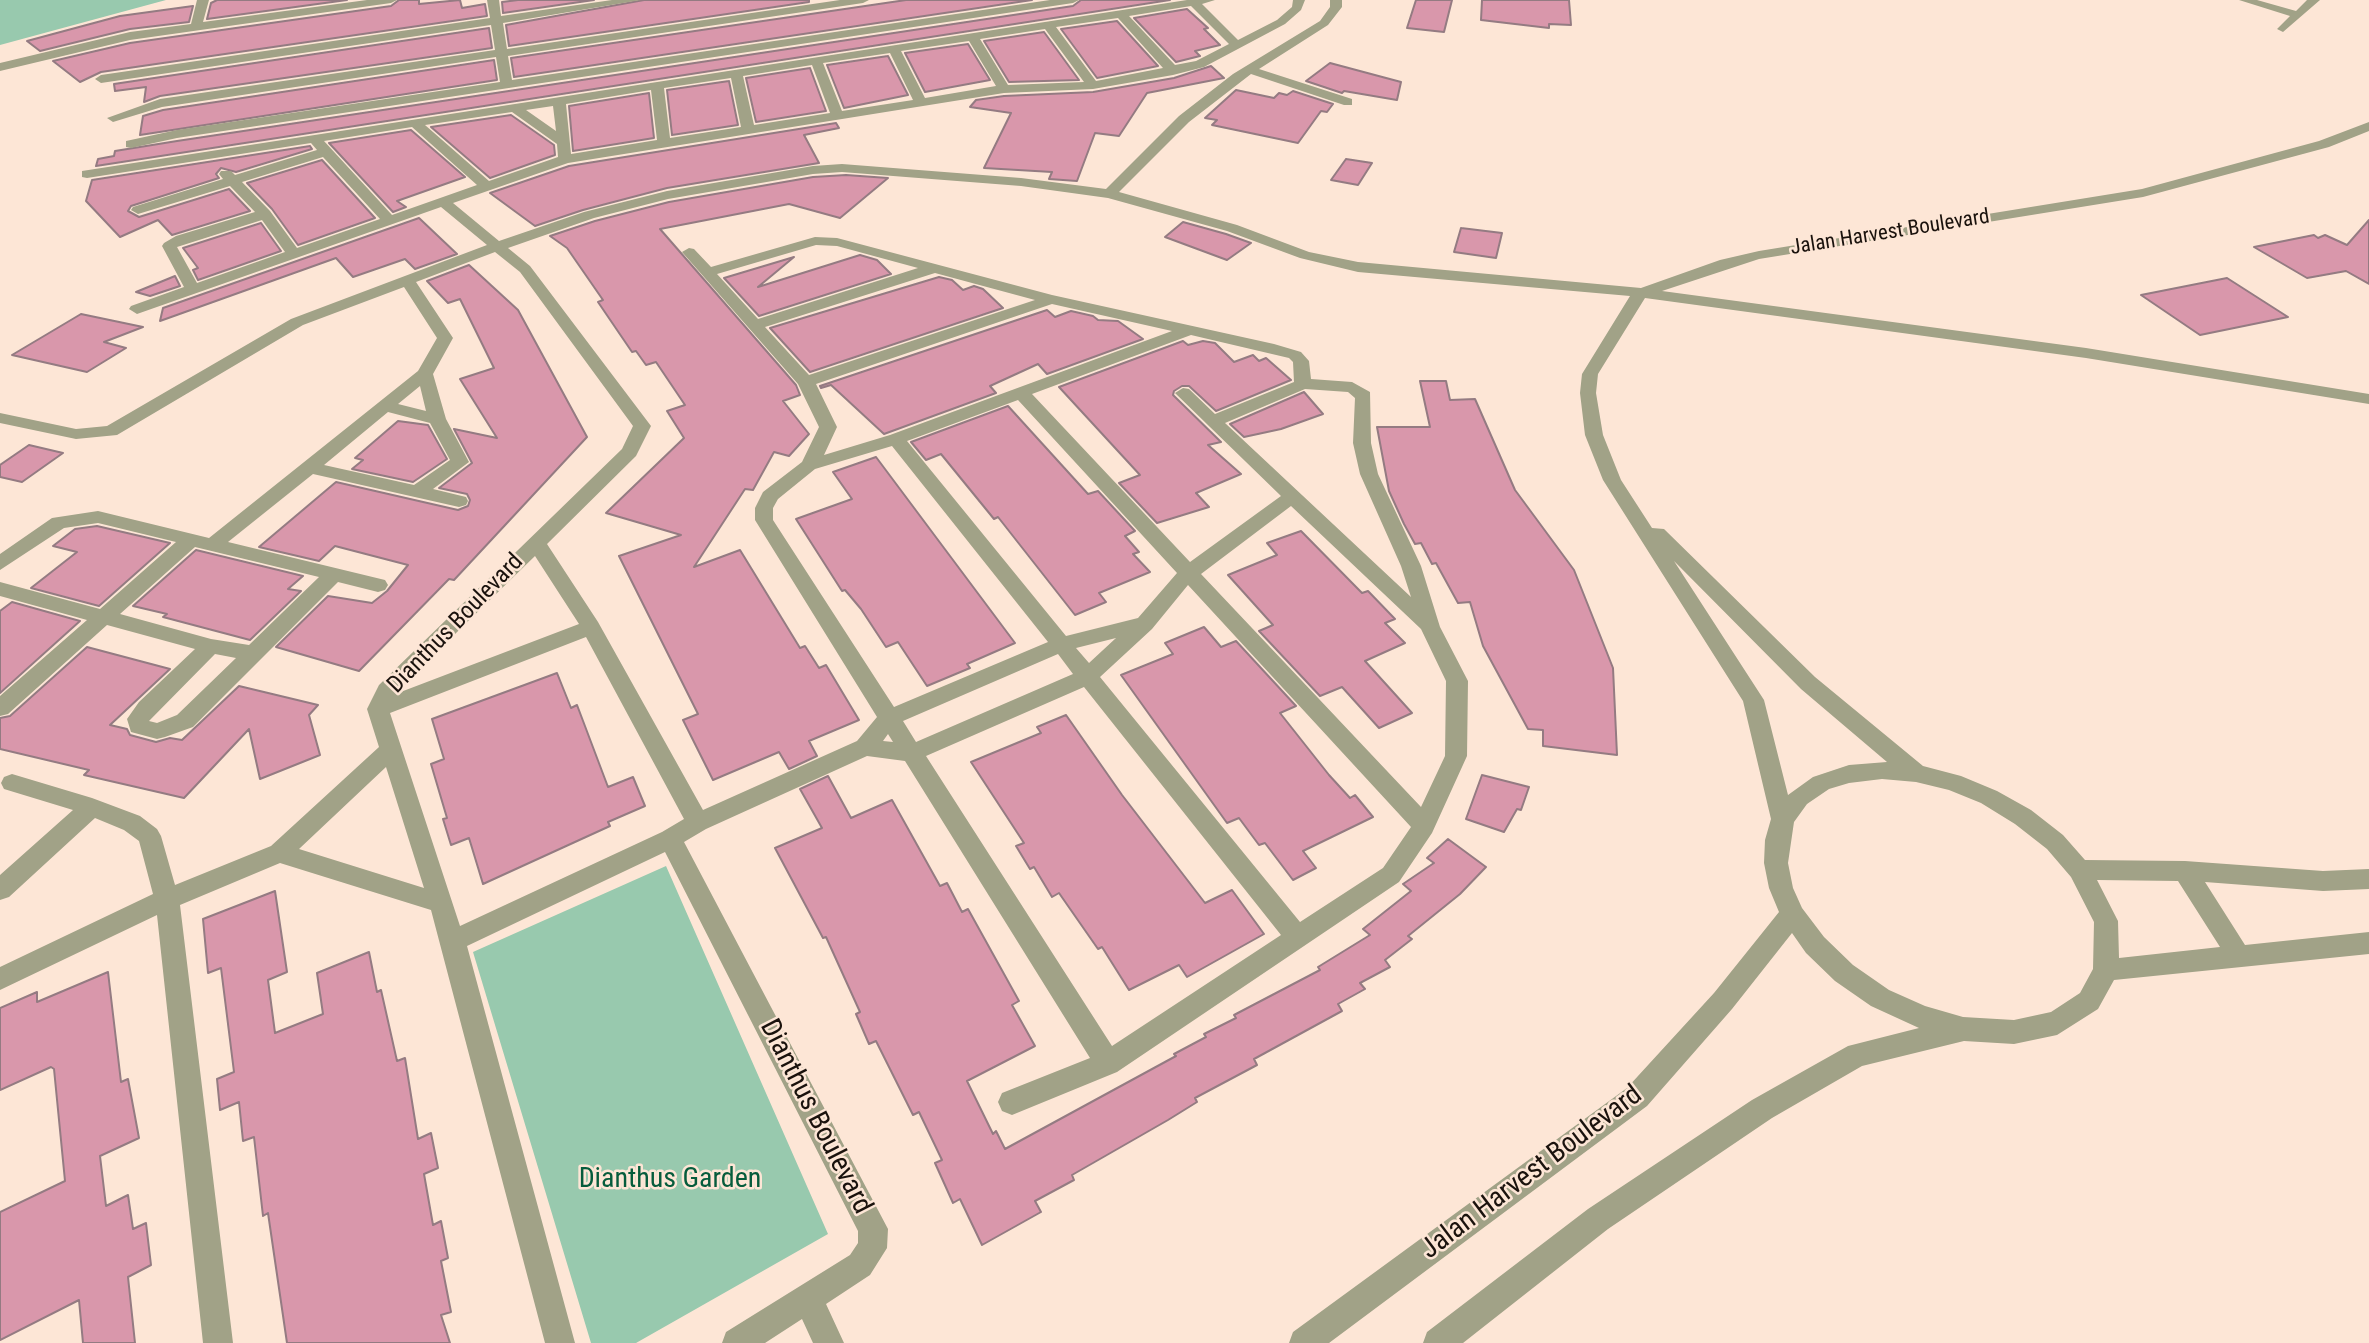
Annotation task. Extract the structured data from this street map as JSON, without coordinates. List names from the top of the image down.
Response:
{
  "streets": {
    "street": ["Jalan Harvest Boulevard", "Dianthus Boulevard"]
  },
  "parks": ["Dianthus Garden"]
}
